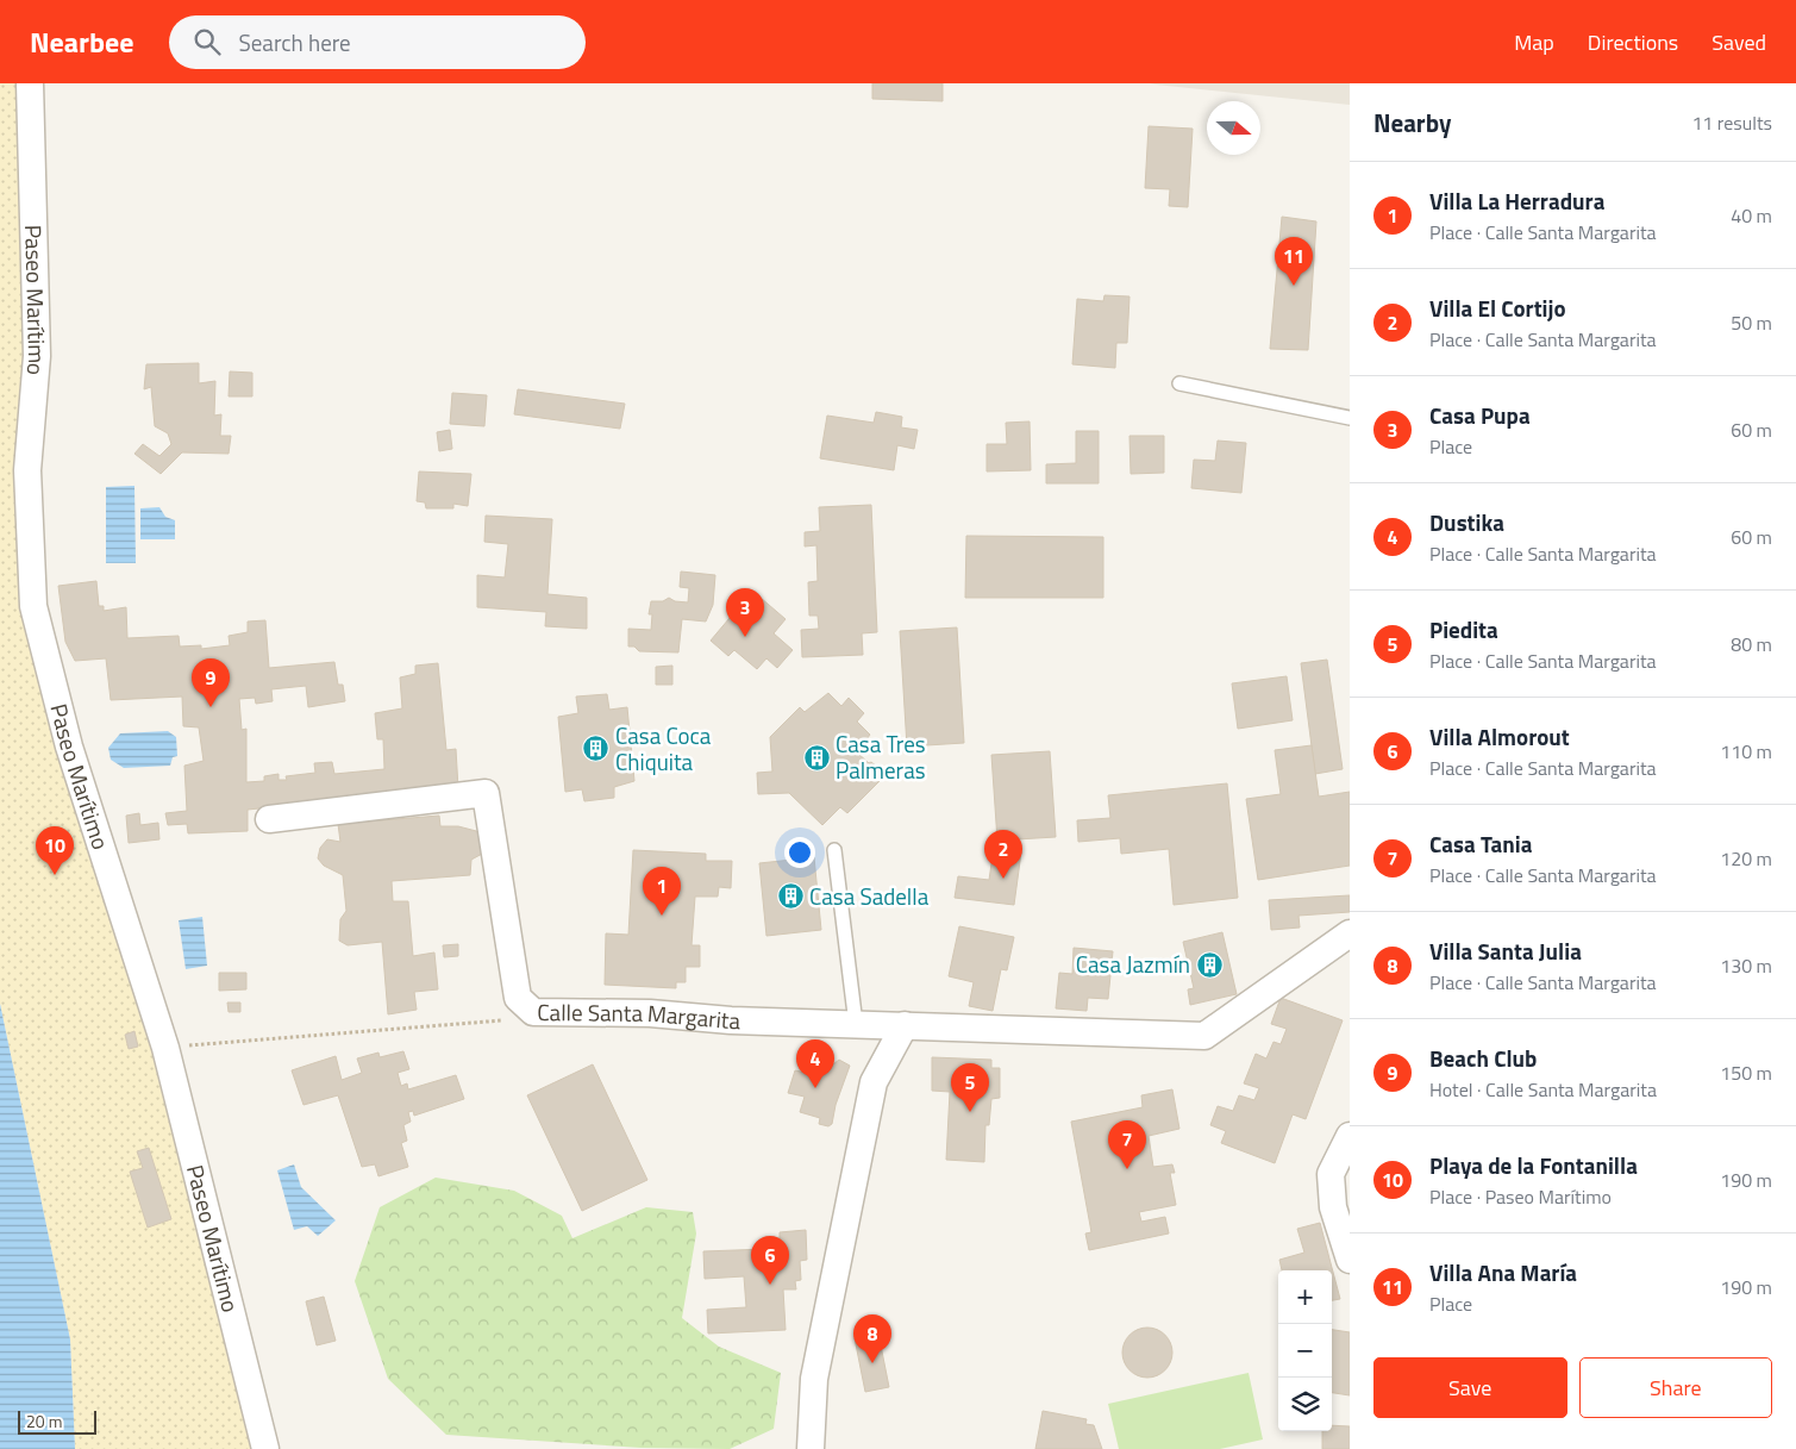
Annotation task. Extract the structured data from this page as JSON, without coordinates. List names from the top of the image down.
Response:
{
  "streets": {
    "street": ["Paseo Marítimo", "Calle Santa Margarita"]
  },
  "places": {
    "building": [
      "Casa Coca Chiquita",
      "Casa Tres Palmeras",
      "Casa Sadella",
      "Casa Jazmín"
    ]
  },
  "scale_bar": "20 m",
  "north": "right",
  "page": {
    "header": "Nearbee",
    "search": "Search here",
    "nav": ["Map", "Directions", "Saved"],
    "heading": ["Nearby", "11 results"],
    "list": [
      {
        "mark": "1",
        "name": "Villa La Herradura",
        "note": "Place · Calle Santa Margarita",
        "value": "40 m"
      },
      {
        "mark": "2",
        "name": "Villa El Cortijo",
        "note": "Place · Calle Santa Margarita",
        "value": "50 m"
      },
      {
        "mark": "3",
        "name": "Casa Pupa",
        "note": "Place",
        "value": "60 m"
      },
      {
        "mark": "4",
        "name": "Dustika",
        "note": "Place · Calle Santa Margarita",
        "value": "60 m"
      },
      {
        "mark": "5",
        "name": "Piedita",
        "note": "Place · Calle Santa Margarita",
        "value": "80 m"
      },
      {
        "mark": "6",
        "name": "Villa Almorout",
        "note": "Place · Calle Santa Margarita",
        "value": "110 m"
      },
      {
        "mark": "7",
        "name": "Casa Tania",
        "note": "Place · Calle Santa Margarita",
        "value": "120 m"
      },
      {
        "mark": "8",
        "name": "Villa Santa Julia",
        "note": "Place · Calle Santa Margarita",
        "value": "130 m"
      },
      {
        "mark": "9",
        "name": "Beach Club",
        "note": "Hotel · Calle Santa Margarita",
        "value": "150 m"
      },
      {
        "mark": "10",
        "name": "Playa de la Fontanilla",
        "note": "Place · Paseo Marítimo",
        "value": "190 m"
      },
      {
        "mark": "11",
        "name": "Villa Ana María",
        "note": "Place",
        "value": "190 m"
      }
    ],
    "pins": [
      "11",
      "3",
      "9",
      "10",
      "2",
      "1",
      "4",
      "5",
      "7",
      "6",
      "8"
    ],
    "map_buttons": ["+", "−"],
    "buttons": ["Save", "Share"],
    "scale": "20 m"
  }
}
